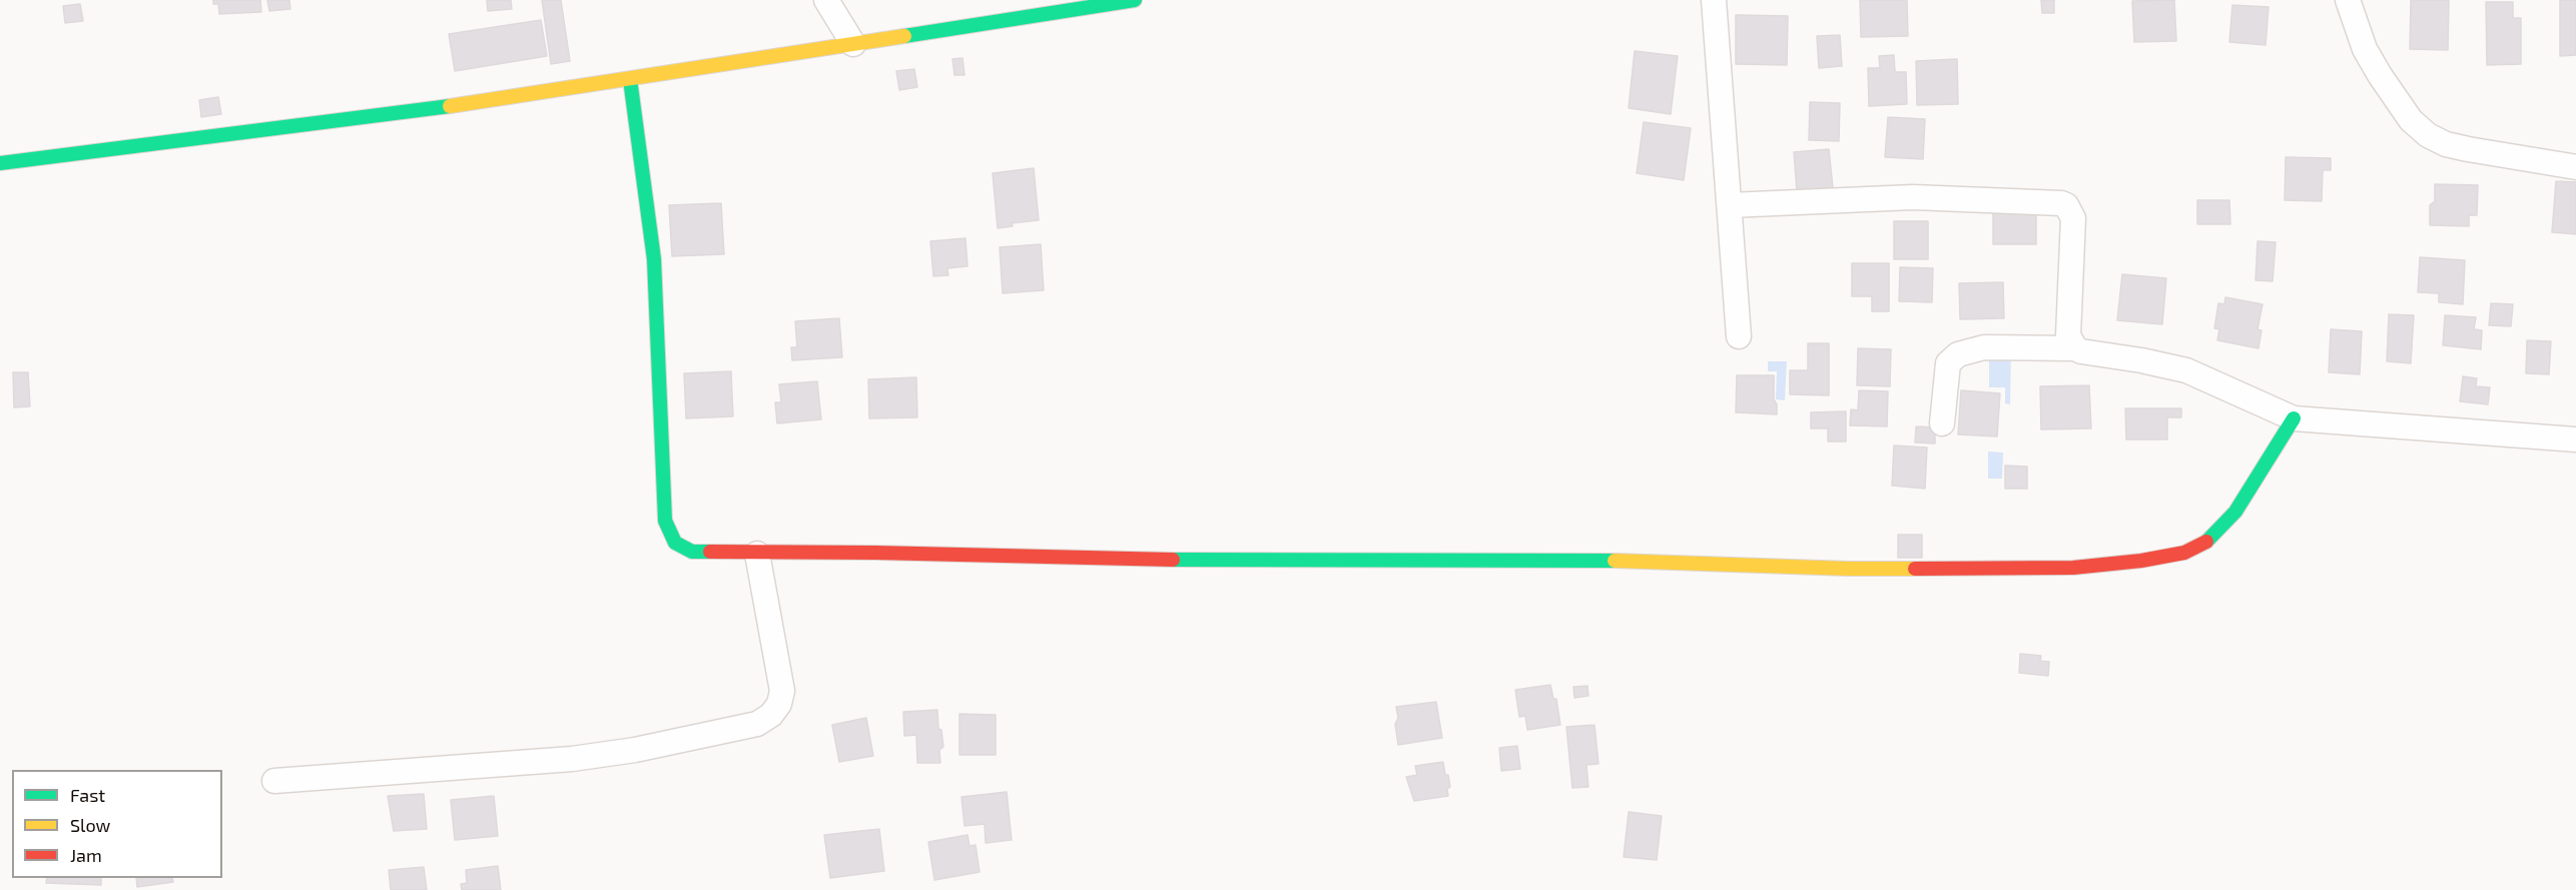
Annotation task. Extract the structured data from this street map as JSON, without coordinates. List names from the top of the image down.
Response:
{
  "legend": ["Fast", "Slow", "Jam"]
}
